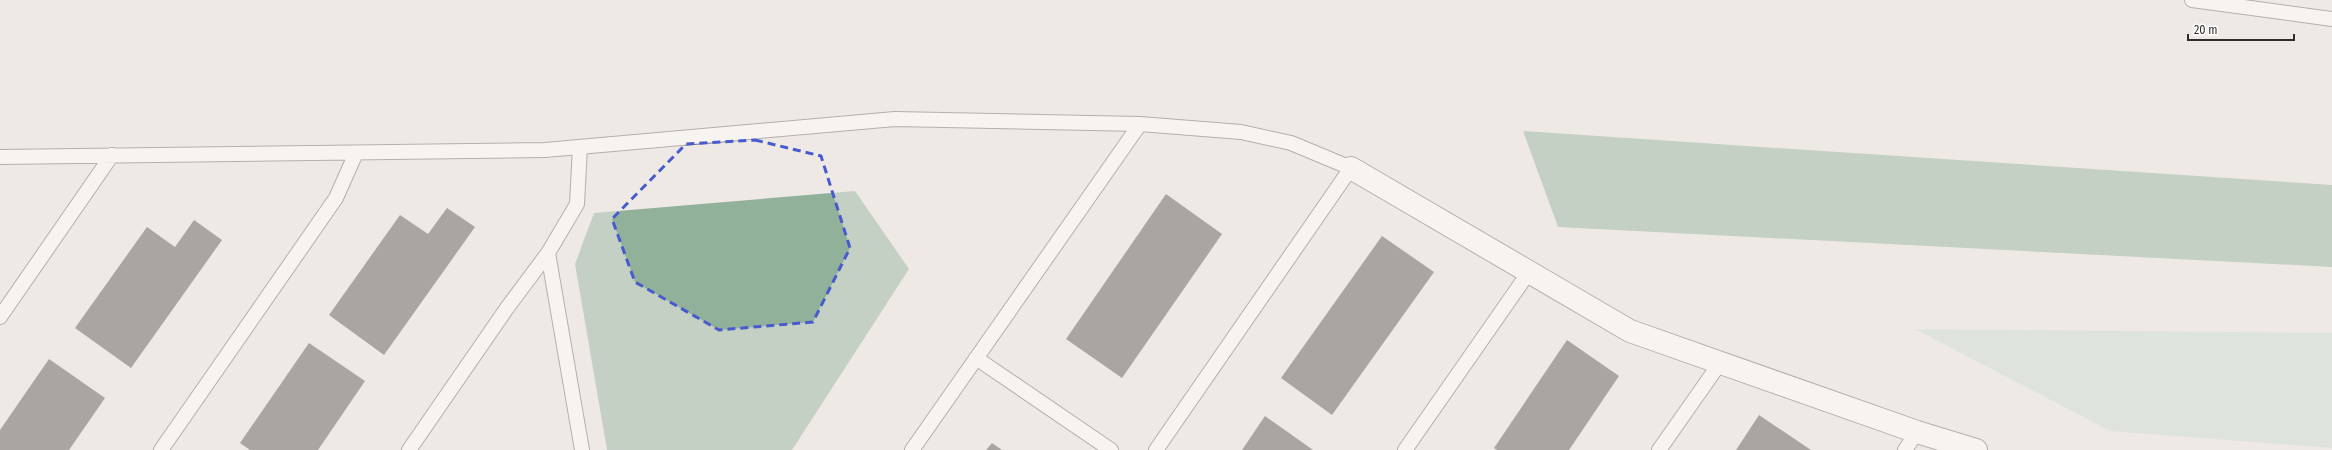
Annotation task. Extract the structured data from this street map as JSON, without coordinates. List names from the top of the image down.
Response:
{
  "scale_bar": "20 m"
}
